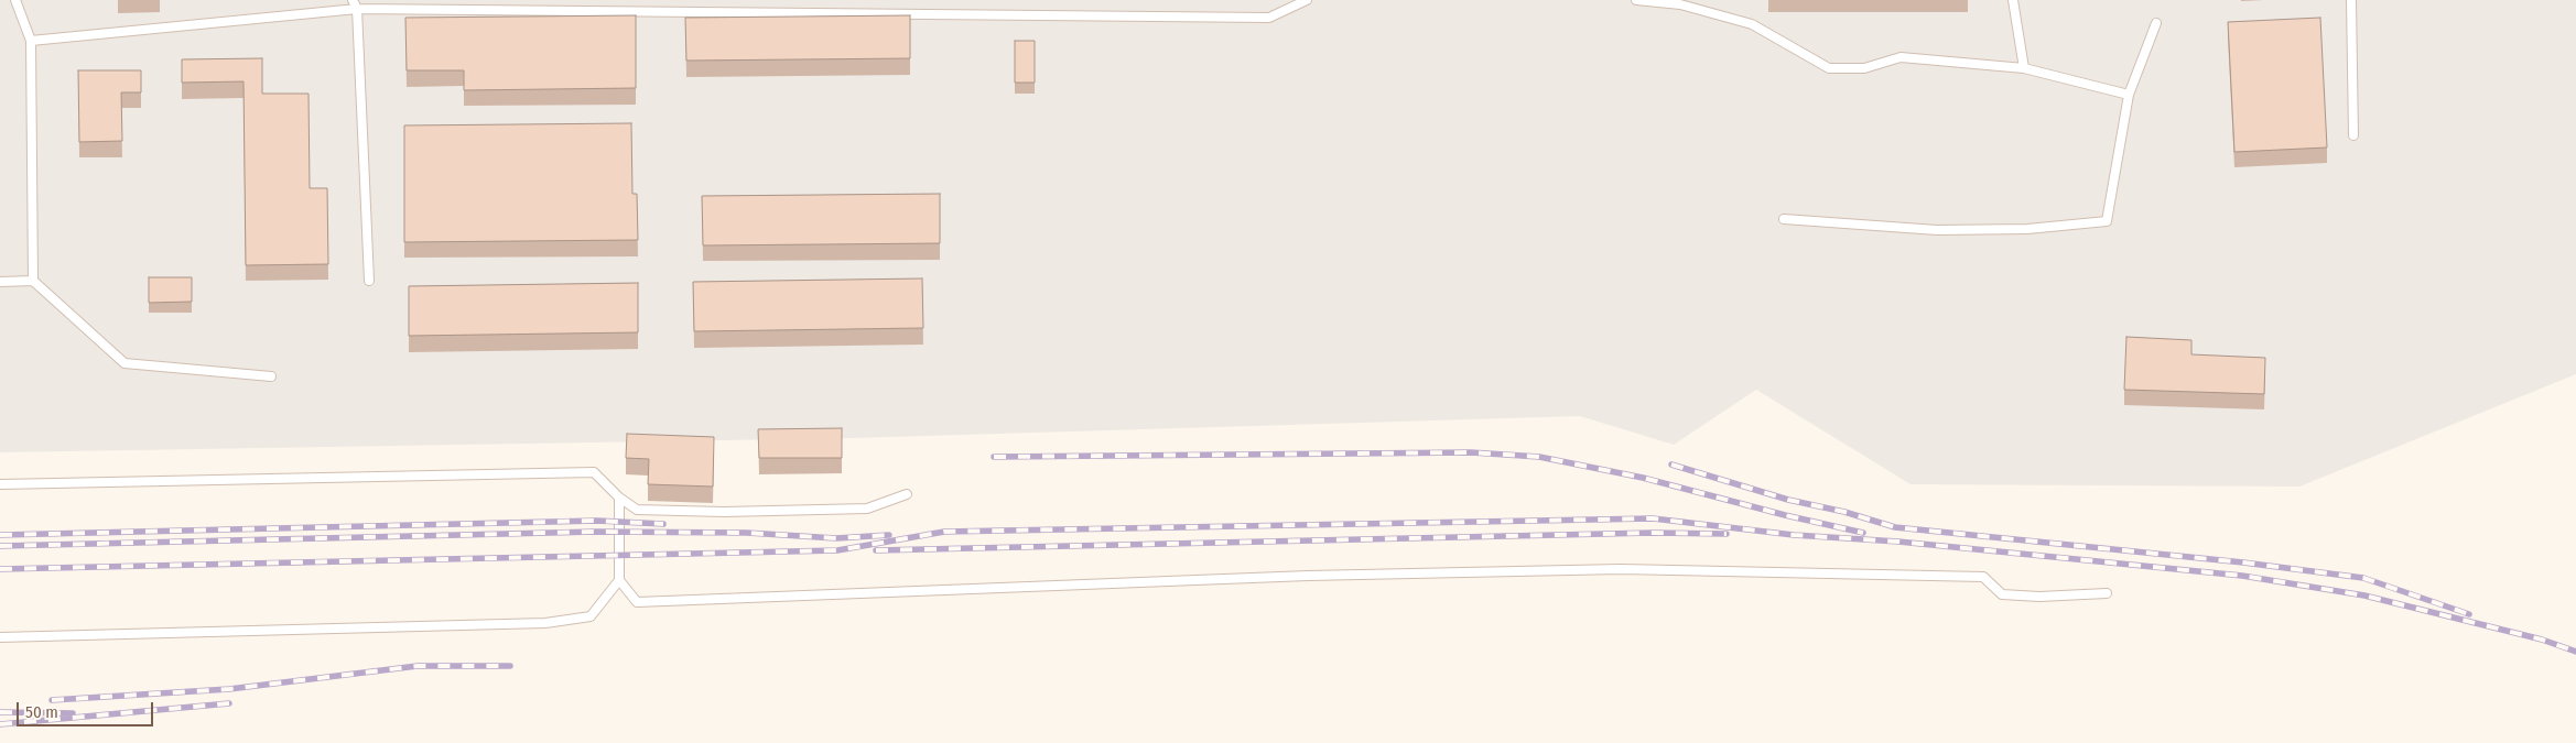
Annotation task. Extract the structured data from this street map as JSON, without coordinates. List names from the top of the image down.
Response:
{
  "scale_bar": "50 m"
}
